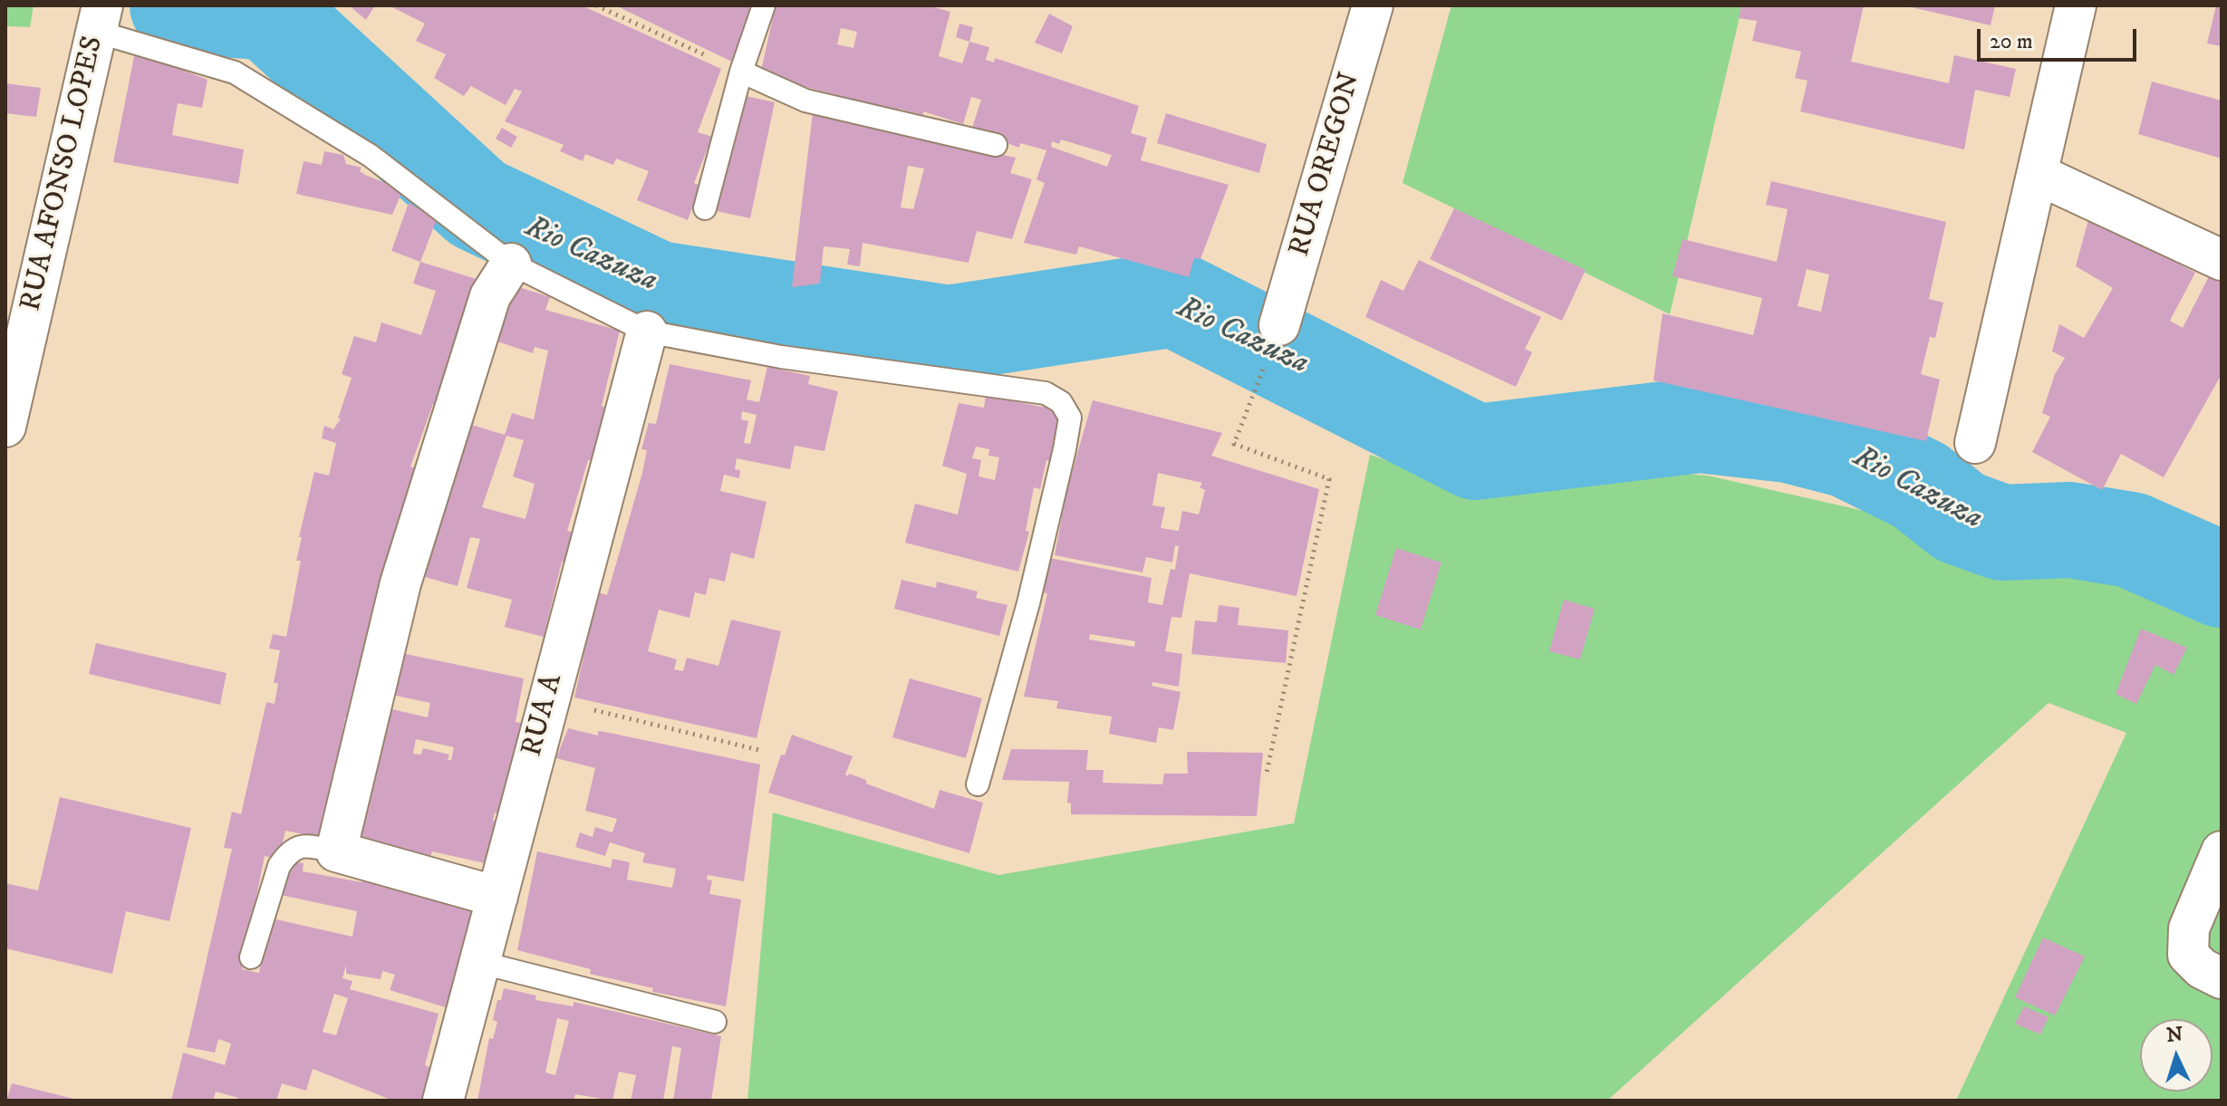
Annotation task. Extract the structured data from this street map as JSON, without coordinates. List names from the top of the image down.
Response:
{
  "streets": {
    "street": ["RUA OREGON", "RUA AFONSO LOPES", "RUA A"]
  },
  "water": ["Rio Cazuza"],
  "scale_bar": "20 m",
  "north": "top"
}
